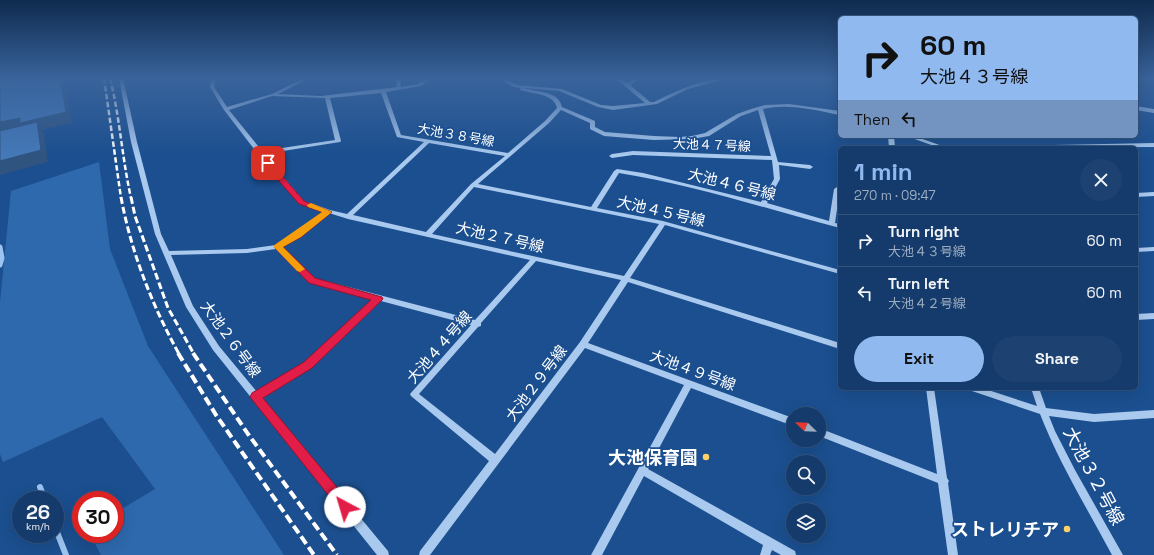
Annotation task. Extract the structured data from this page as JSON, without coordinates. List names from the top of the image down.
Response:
{
  "streets": {
    "street": [
      "大池３８号線",
      "大池４７号線",
      "大池４６号線",
      "大池４５号線",
      "大池２７号線",
      "大池２６号線",
      "大池４４号線",
      "大池４９号線",
      "大池２９号線",
      "大池３２号線"
    ]
  },
  "crossings": [
    ["大池３８号線", "大池４５号線"],
    ["大池３８号線", "大池２７号線"],
    ["大池４６号線", "大池４５号線"],
    ["大池４５号線", "大池２９号線"],
    ["大池２７号線", "大池４４号線"],
    ["大池２７号線", "大池２９号線"],
    ["大池４４号線", "大池２９号線"],
    ["大池４９号線", "大池２９号線"]
  ],
  "places": ["大池保育園", "ストレリチア"],
  "north": "top left",
  "page": {
    "turn": ["60 m", "大池４３号線"],
    "then": "Then",
    "heading": ["1 min", "270 m · 09:47"],
    "list": [
      {
        "name": "Turn right",
        "note": "大池４３号線",
        "value": "60 m"
      },
      {
        "name": "Turn left",
        "note": "大池４２号線",
        "value": "60 m"
      }
    ],
    "buttons": ["Exit", "Share"],
    "speed": "26 km/h",
    "limit": "30"
  }
}
